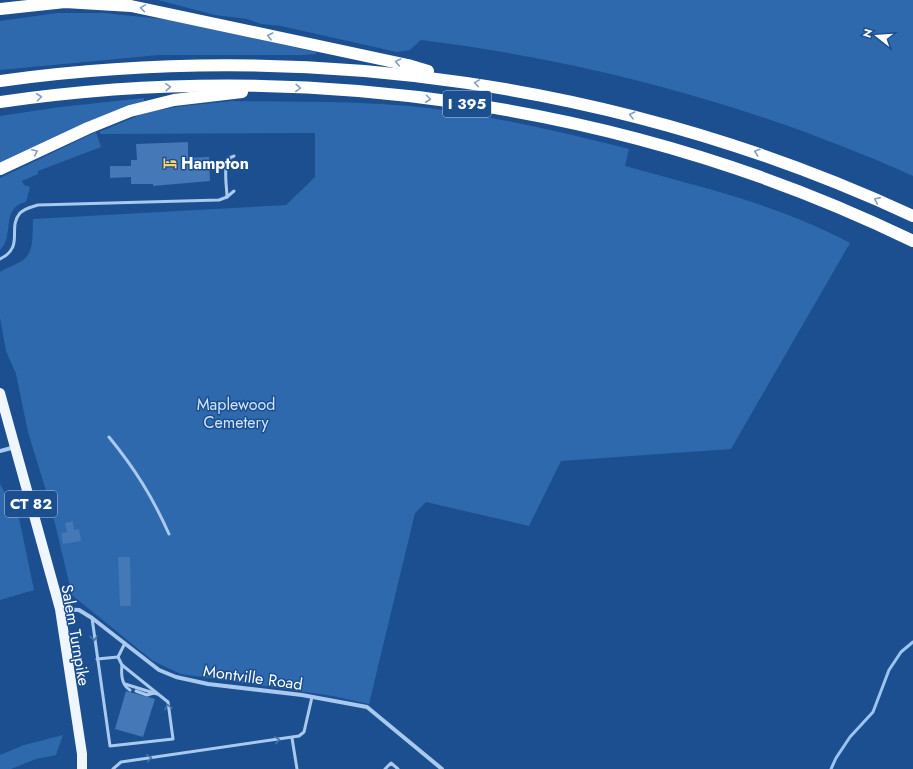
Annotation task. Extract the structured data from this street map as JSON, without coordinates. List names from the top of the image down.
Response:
{
  "streets": {
    "highway": ["I 395"],
    "main road": ["CT 82", "Salem Turnpike"],
    "street": ["Montville Road"]
  },
  "crossings": [
    ["Salem Turnpike", "Montville Road"]
  ],
  "parks": ["Maplewood Cemetery"],
  "places": {
    "hotel": ["Hampton"]
  },
  "north": "left"
}
